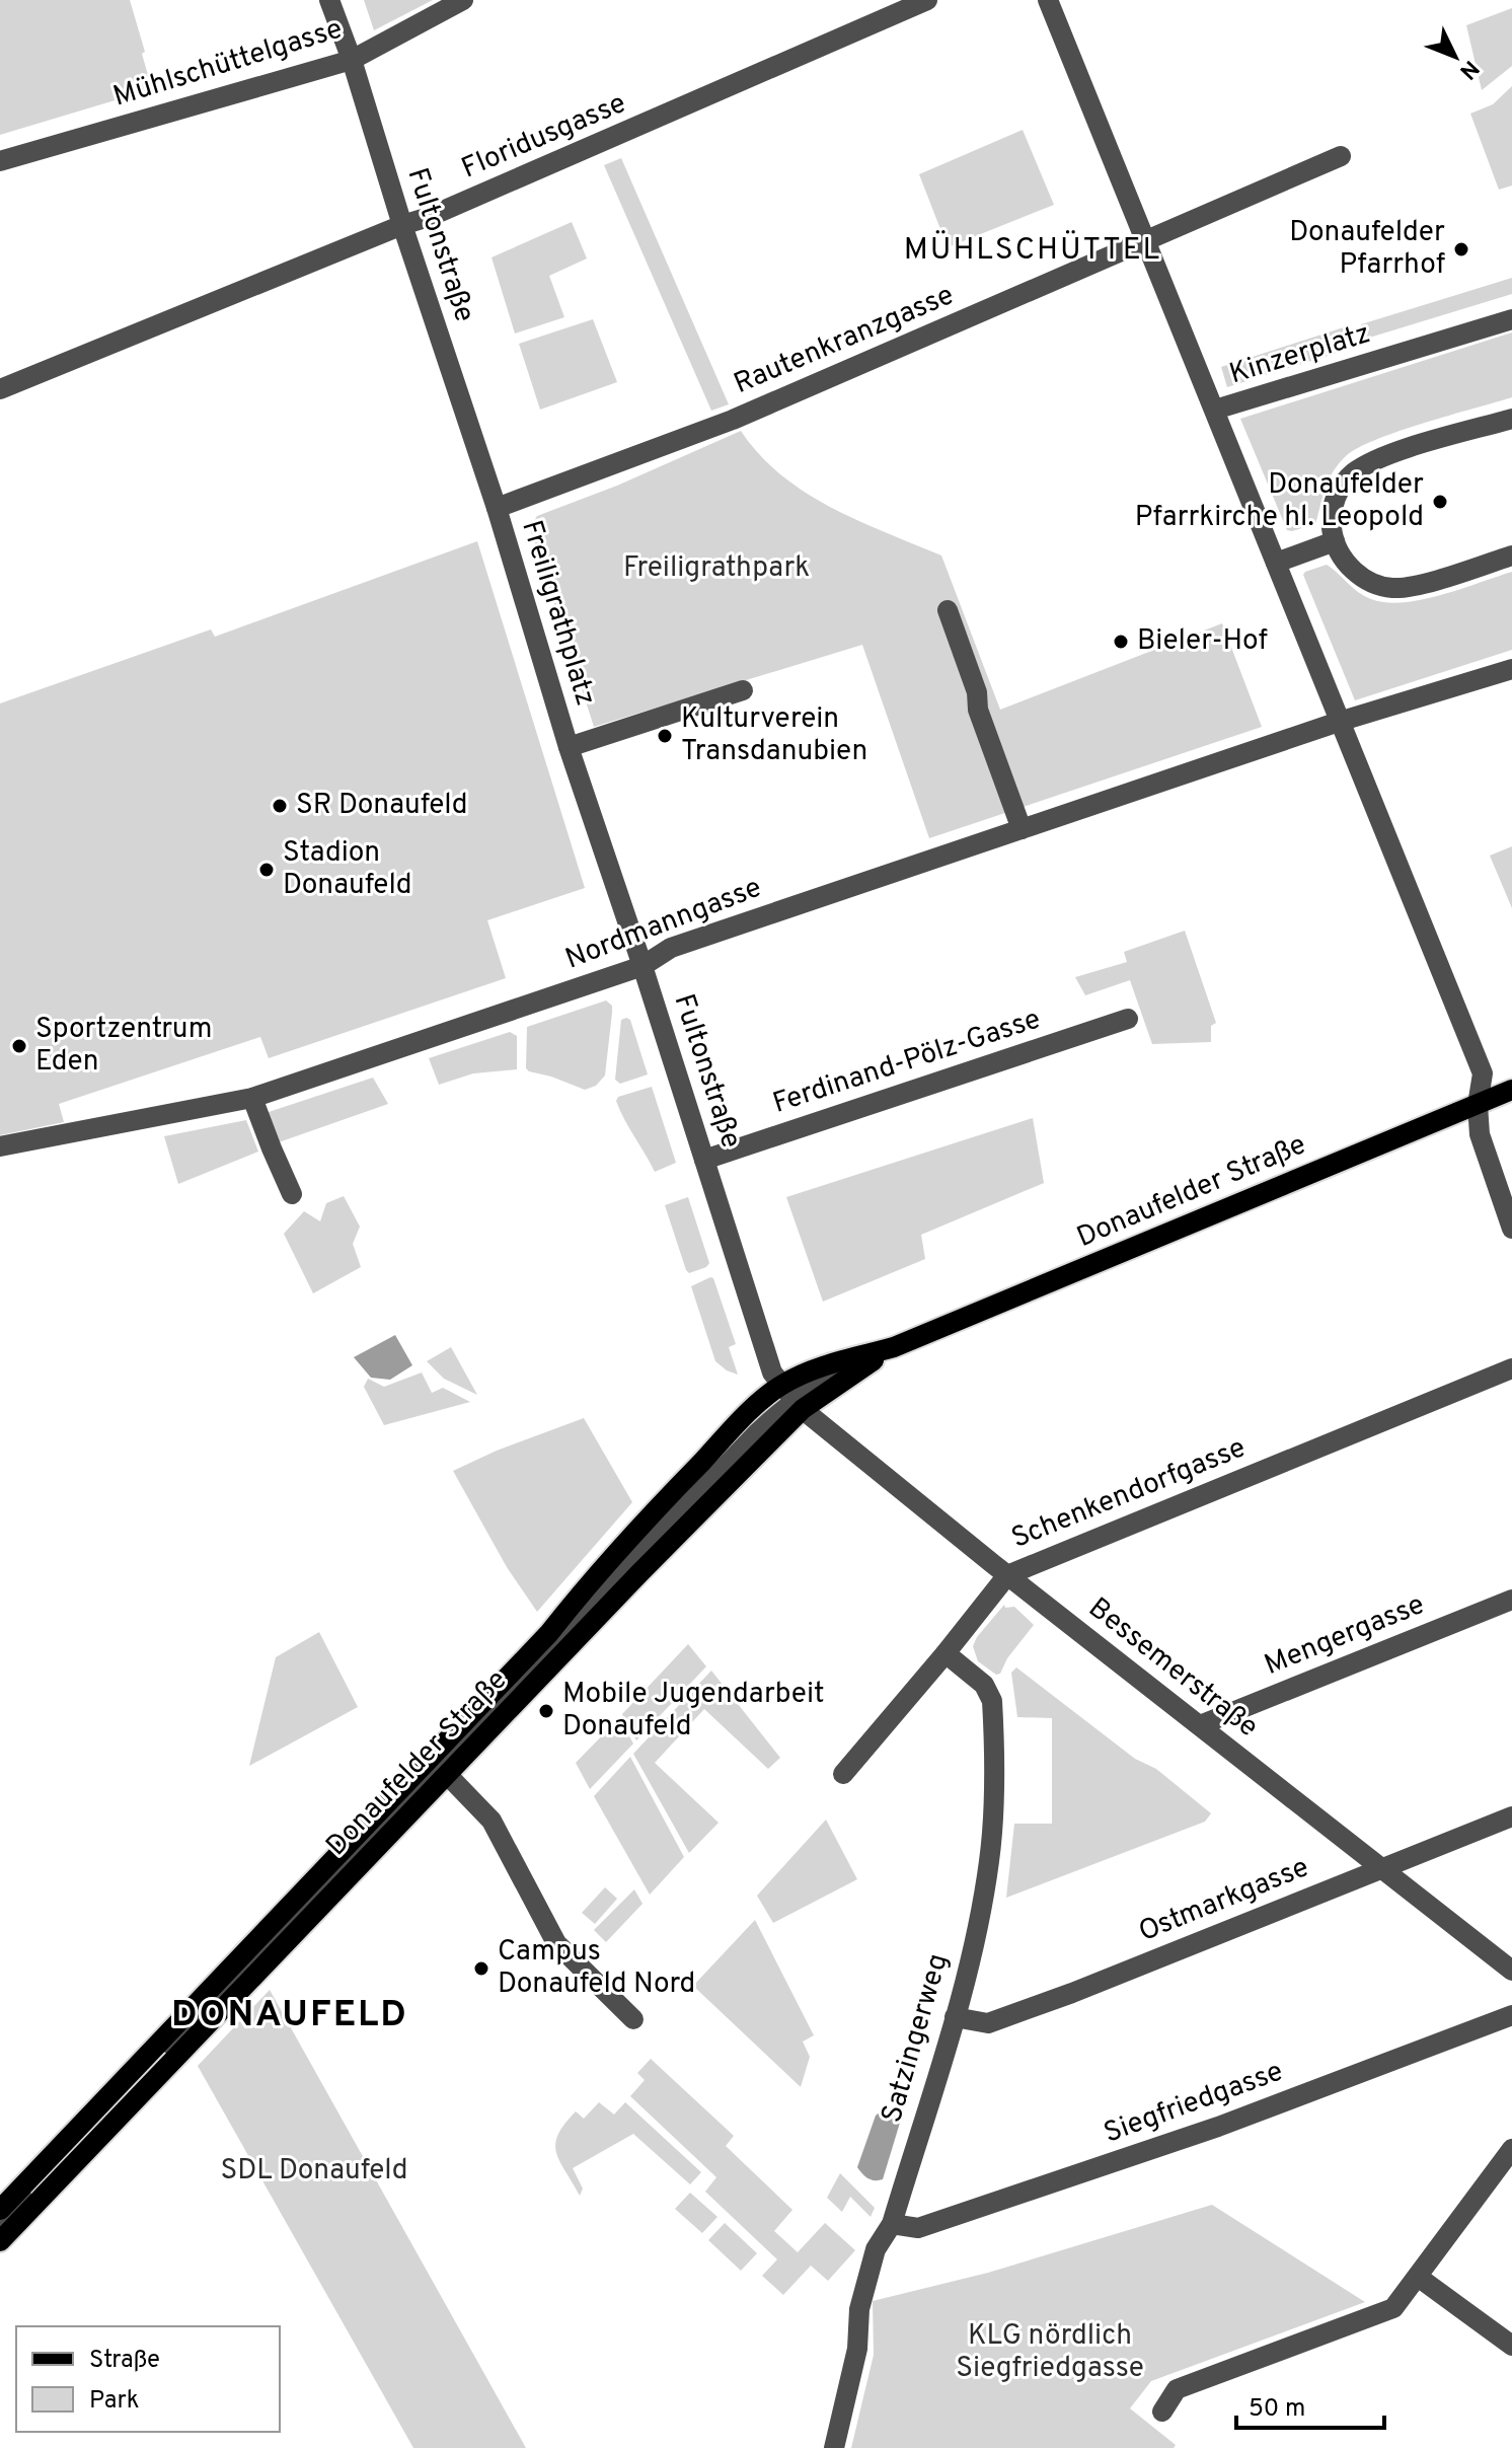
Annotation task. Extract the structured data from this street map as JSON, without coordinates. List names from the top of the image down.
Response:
{
  "streets": {
    "main road": ["Donaufelder Straße"],
    "street": [
      "Mühlschüttelgasse",
      "Floridusgasse",
      "Fultonstraße",
      "Rautenkranzgasse",
      "Kinzerplatz",
      "Freiligrathplatz",
      "Nordmanngasse",
      "Ferdinand-Pölz-Gasse",
      "Schenkendorfgasse",
      "Mengergasse",
      "Bessemerstraße",
      "Ostmarkgasse",
      "Satzingerweg",
      "Siegfriedgasse"
    ]
  },
  "crossings": [
    ["Mühlschüttelgasse", "Fultonstraße"],
    ["Floridusgasse", "Fultonstraße"],
    ["Fultonstraße", "Freiligrathplatz"],
    ["Fultonstraße", "Nordmanngasse"],
    ["Fultonstraße", "Ferdinand-Pölz-Gasse"],
    ["Fultonstraße", "Donaufelder Straße"],
    ["Fultonstraße", "Bessemerstraße"],
    ["Rautenkranzgasse", "Freiligrathplatz"],
    ["Kinzerplatz", "Nordmanngasse"],
    ["Kinzerplatz", "Donaufelder Straße"],
    ["Donaufelder Straße", "Bessemerstraße"],
    ["Schenkendorfgasse", "Bessemerstraße"],
    ["Schenkendorfgasse", "Satzingerweg"],
    ["Mengergasse", "Bessemerstraße"],
    ["Bessemerstraße", "Ostmarkgasse"],
    ["Ostmarkgasse", "Satzingerweg"],
    ["Satzingerweg", "Siegfriedgasse"]
  ],
  "districts": ["MÜHLSCHÜTTEL", "DONAUFELD"],
  "parks": ["Freiligrathpark", "SDL Donaufeld", "KLG nördlich Siegfriedgasse"],
  "places": [
    "Donaufelder Pfarrhof",
    "Donaufelder Pfarrkirche hl. Leopold",
    "Bieler-Hof",
    "Kulturverein Transdanubien",
    "SR Donaufeld",
    "Stadion Donaufeld",
    "Sportzentrum Eden",
    "Mobile Jugendarbeit Donaufeld",
    "Campus Donaufeld Nord"
  ],
  "legend": ["Straße", "Park"],
  "scale_bar": "50 m",
  "north": "bottom right"
}
